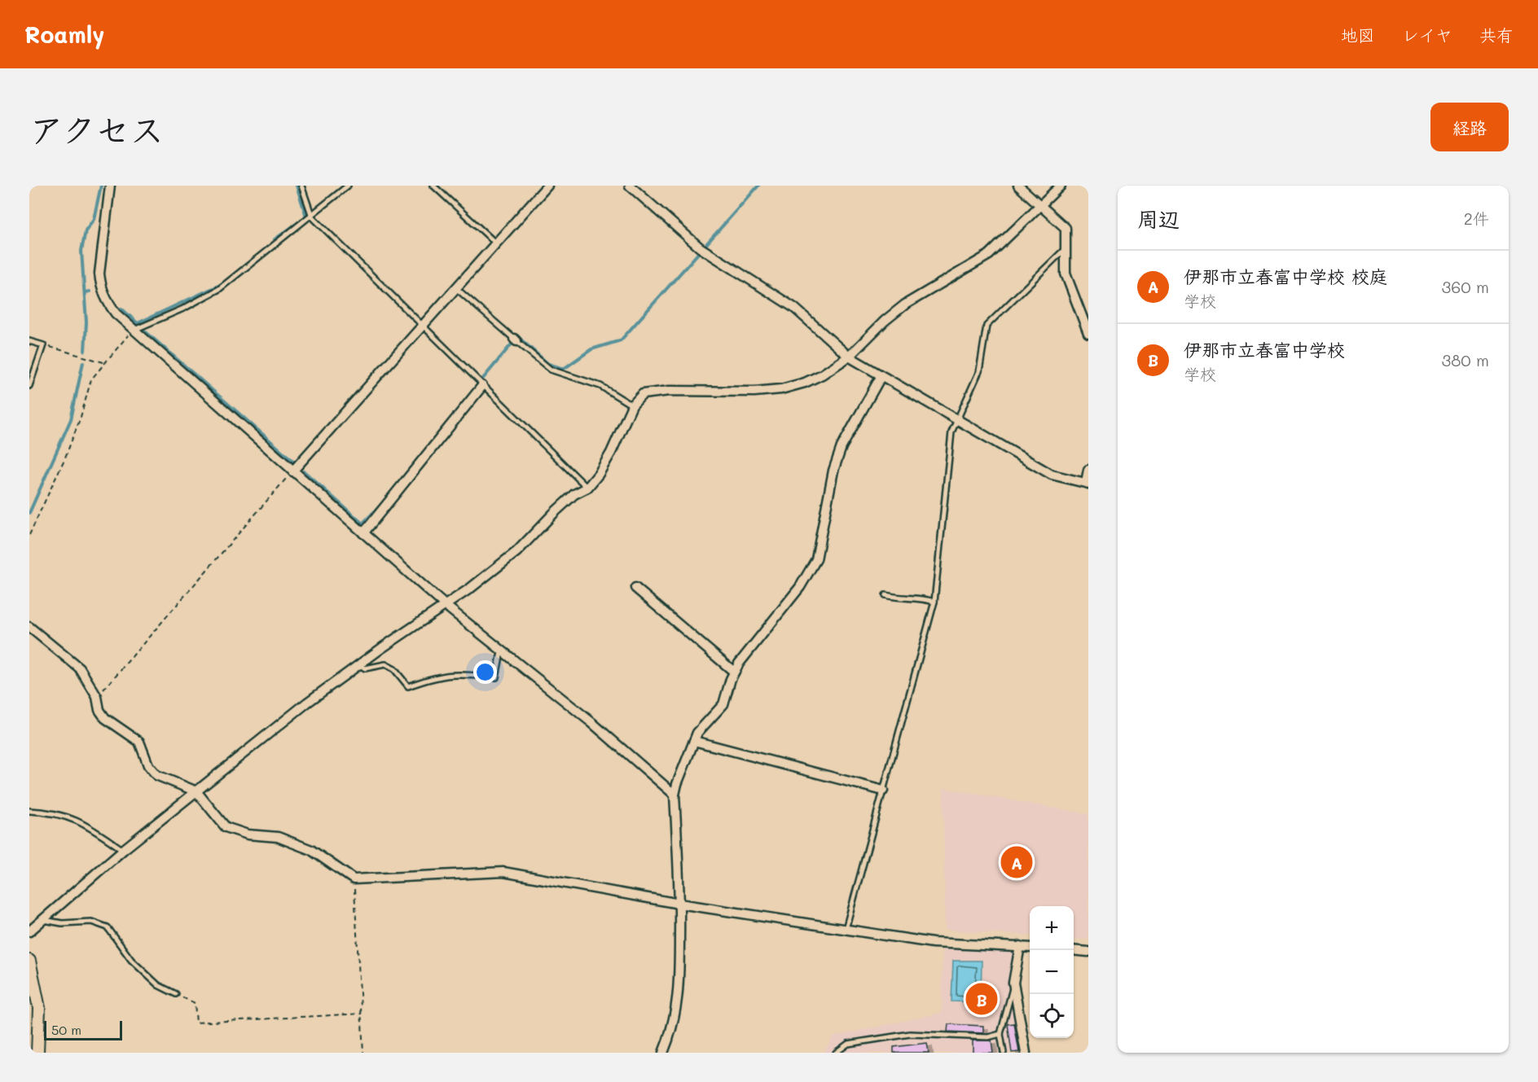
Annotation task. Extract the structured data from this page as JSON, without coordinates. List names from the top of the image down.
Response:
{
  "scale_bar": "50 m",
  "page": {
    "header": "Roamly",
    "nav": ["地図", "レイヤ", "共有"],
    "title": "アクセス",
    "buttons": "経路",
    "heading": ["周辺", "2件"],
    "list": [
      {
        "mark": "A",
        "name": "伊那市立春富中学校 校庭",
        "note": "学校",
        "value": "360 m"
      },
      {
        "mark": "B",
        "name": "伊那市立春富中学校",
        "note": "学校",
        "value": "380 m"
      }
    ],
    "pins": ["A", "B"],
    "map_buttons": ["+", "−"],
    "scale": "50 m"
  }
}
